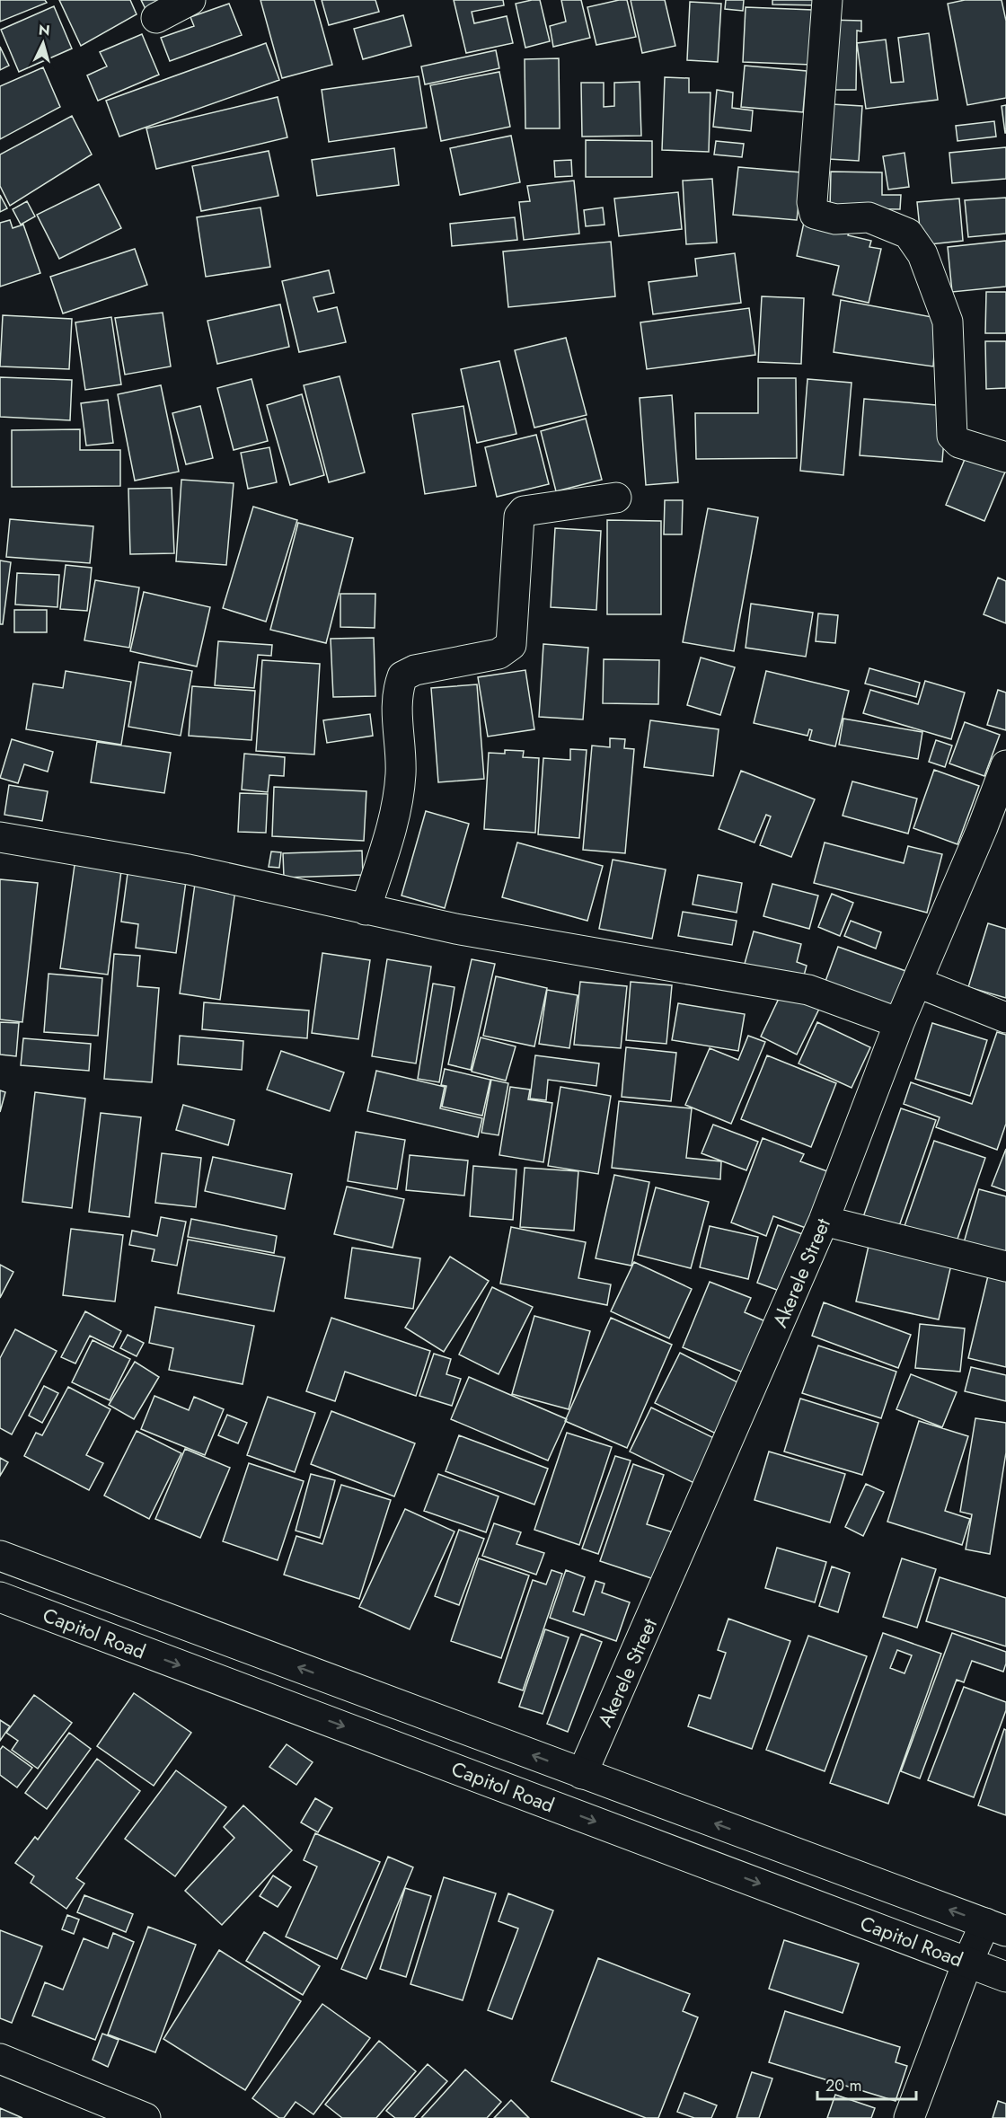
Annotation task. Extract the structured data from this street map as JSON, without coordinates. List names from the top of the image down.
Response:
{
  "streets": {
    "street": ["Akerele Street", "Capitol Road"]
  },
  "crossings": [
    ["Akerele Street", "Capitol Road"]
  ],
  "scale_bar": "20 m",
  "north": "top"
}
